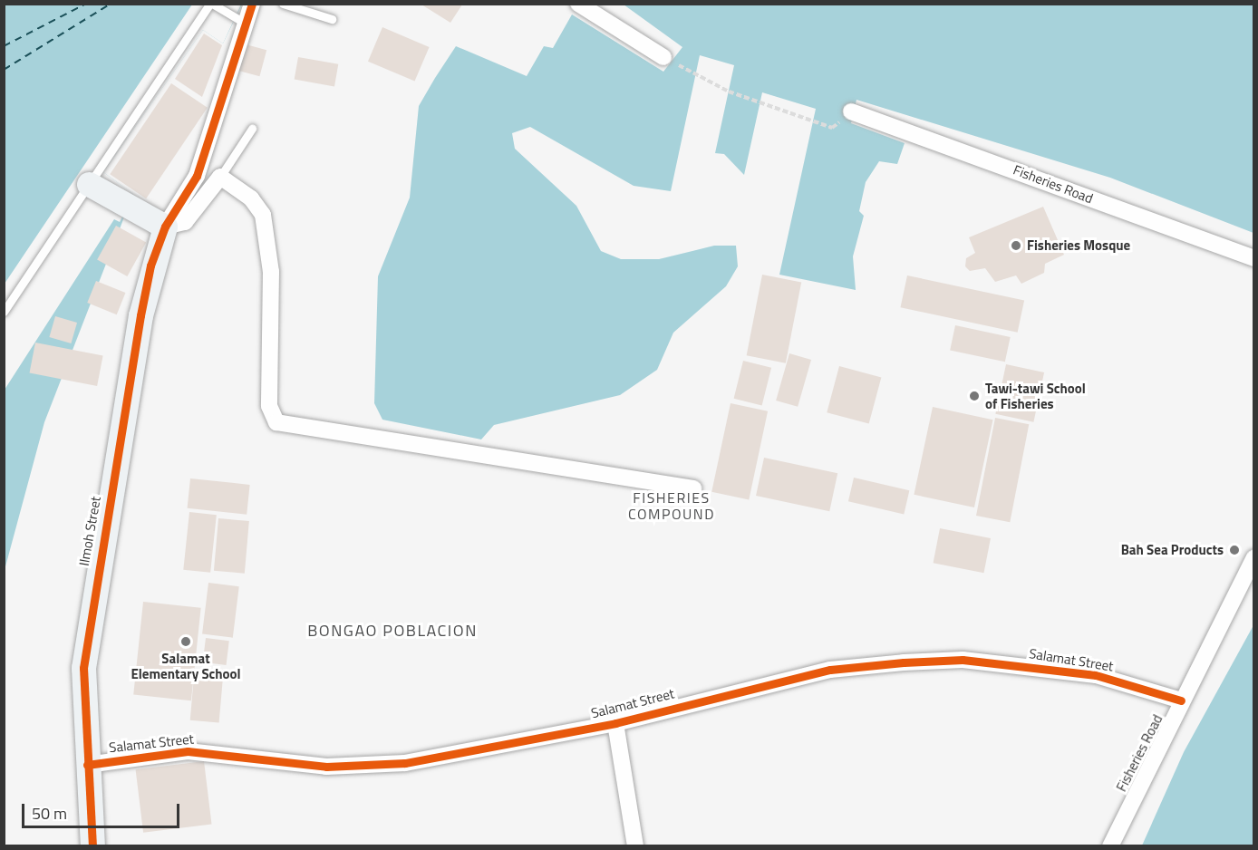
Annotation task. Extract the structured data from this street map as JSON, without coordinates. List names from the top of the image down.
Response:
{
  "streets": {
    "street": ["Fisheries Road", "Ilmoh Street", "Salamat Street"]
  },
  "crossings": [
    ["Fisheries Road", "Salamat Street"],
    ["Ilmoh Street", "Salamat Street"]
  ],
  "districts": ["FISHERIES COMPOUND", "BONGAO POBLACION"],
  "places": [
    "Fisheries Mosque",
    "Tawi-tawi School of Fisheries",
    "Bah Sea Products",
    "Salamat Elementary School"
  ],
  "scale_bar": "50 m"
}
